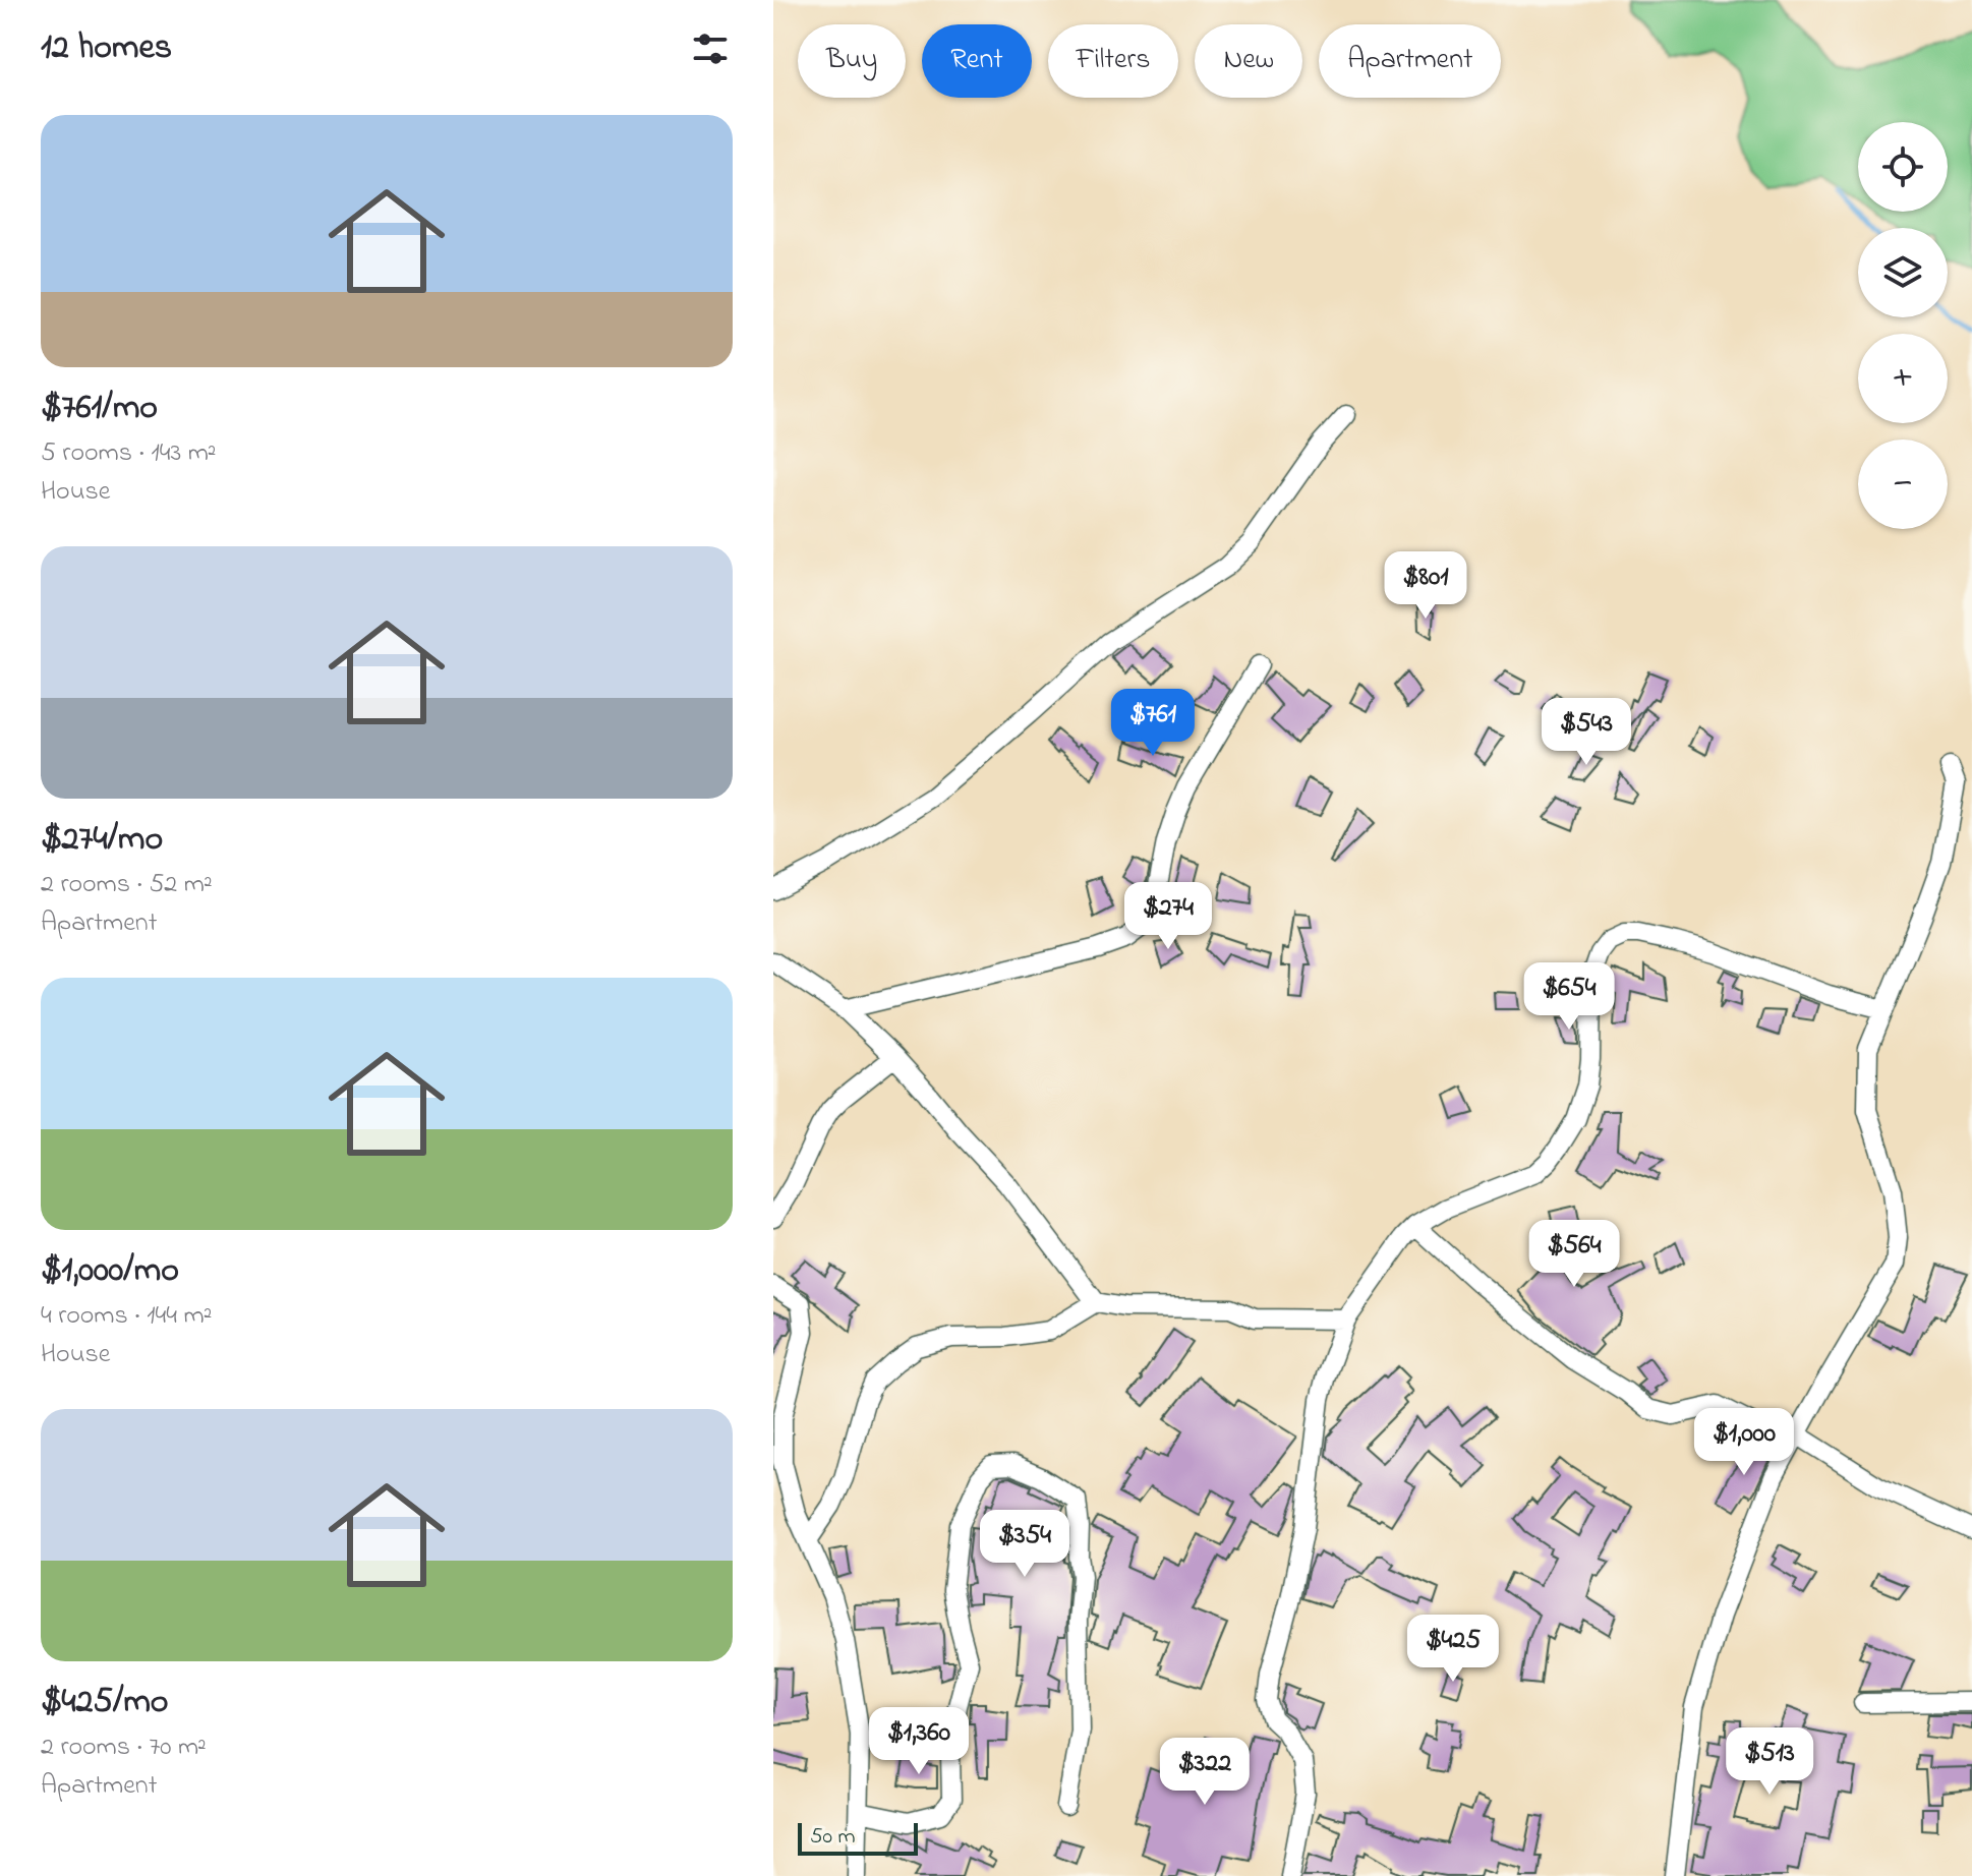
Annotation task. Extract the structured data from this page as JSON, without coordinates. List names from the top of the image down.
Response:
{
  "scale_bar": "50 m",
  "page": {
    "heading": "12 homes",
    "chip": [
      "Buy",
      "Rent",
      "Filters",
      "New",
      "Apartment"
    ],
    "list": [
      {
        "name": "$761/mo",
        "note": "5 rooms · 143 m² · House"
      },
      {
        "name": "$274/mo",
        "note": "2 rooms · 52 m² · Apartment"
      },
      {
        "name": "$1,000/mo",
        "note": "4 rooms · 144 m² · House"
      },
      {
        "name": "$425/mo",
        "note": "2 rooms · 70 m² · Apartment"
      }
    ],
    "map_buttons": ["+", "−"],
    "price": [
      "$801",
      "$761",
      "$543",
      "$274",
      "$654",
      "$564",
      "$1,000",
      "$354",
      "$425",
      "$1,360",
      "$513",
      "$322"
    ],
    "scale": "50 m"
  }
}
